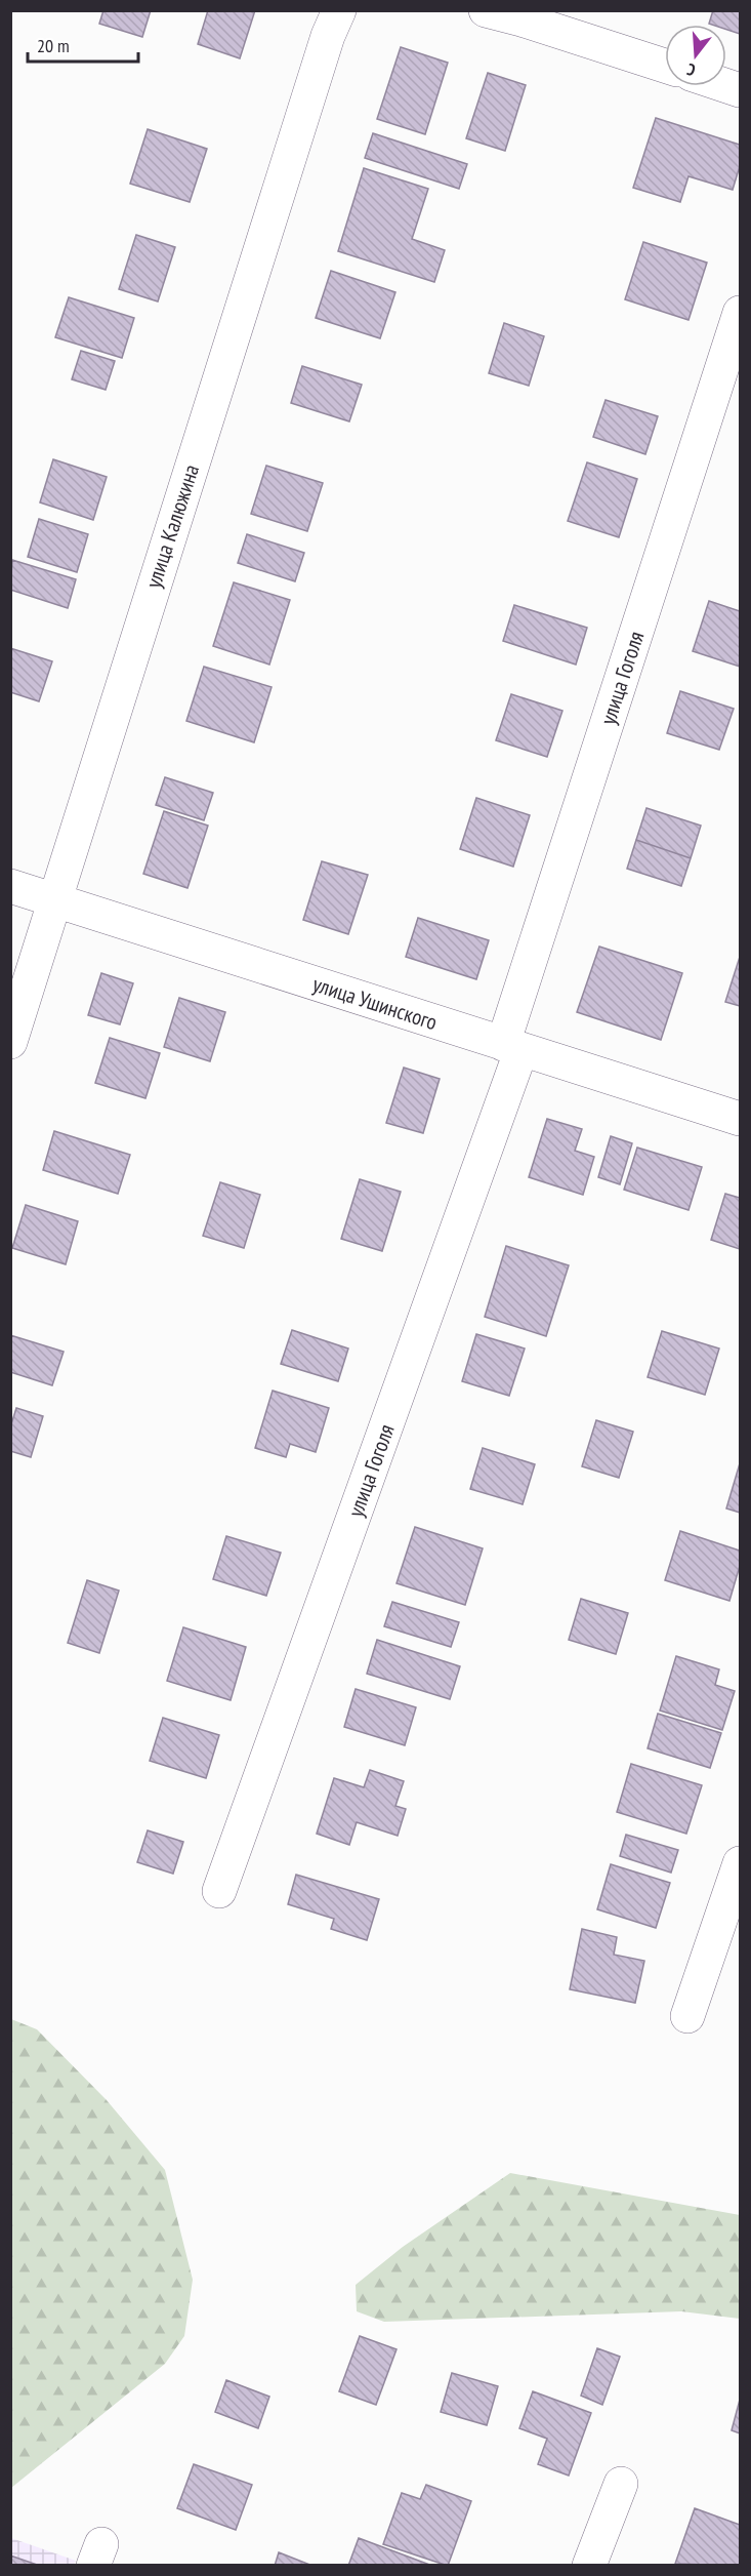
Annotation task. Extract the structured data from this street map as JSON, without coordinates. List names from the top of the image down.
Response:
{
  "streets": {
    "street": ["улица Калюжина", "улица Гоголя", "улица Ушинского"]
  },
  "crossings": [
    ["улица Калюжина", "улица Ушинского"],
    ["улица Гоголя", "улица Ушинского"]
  ],
  "scale_bar": "20 m",
  "north": "bottom"
}
